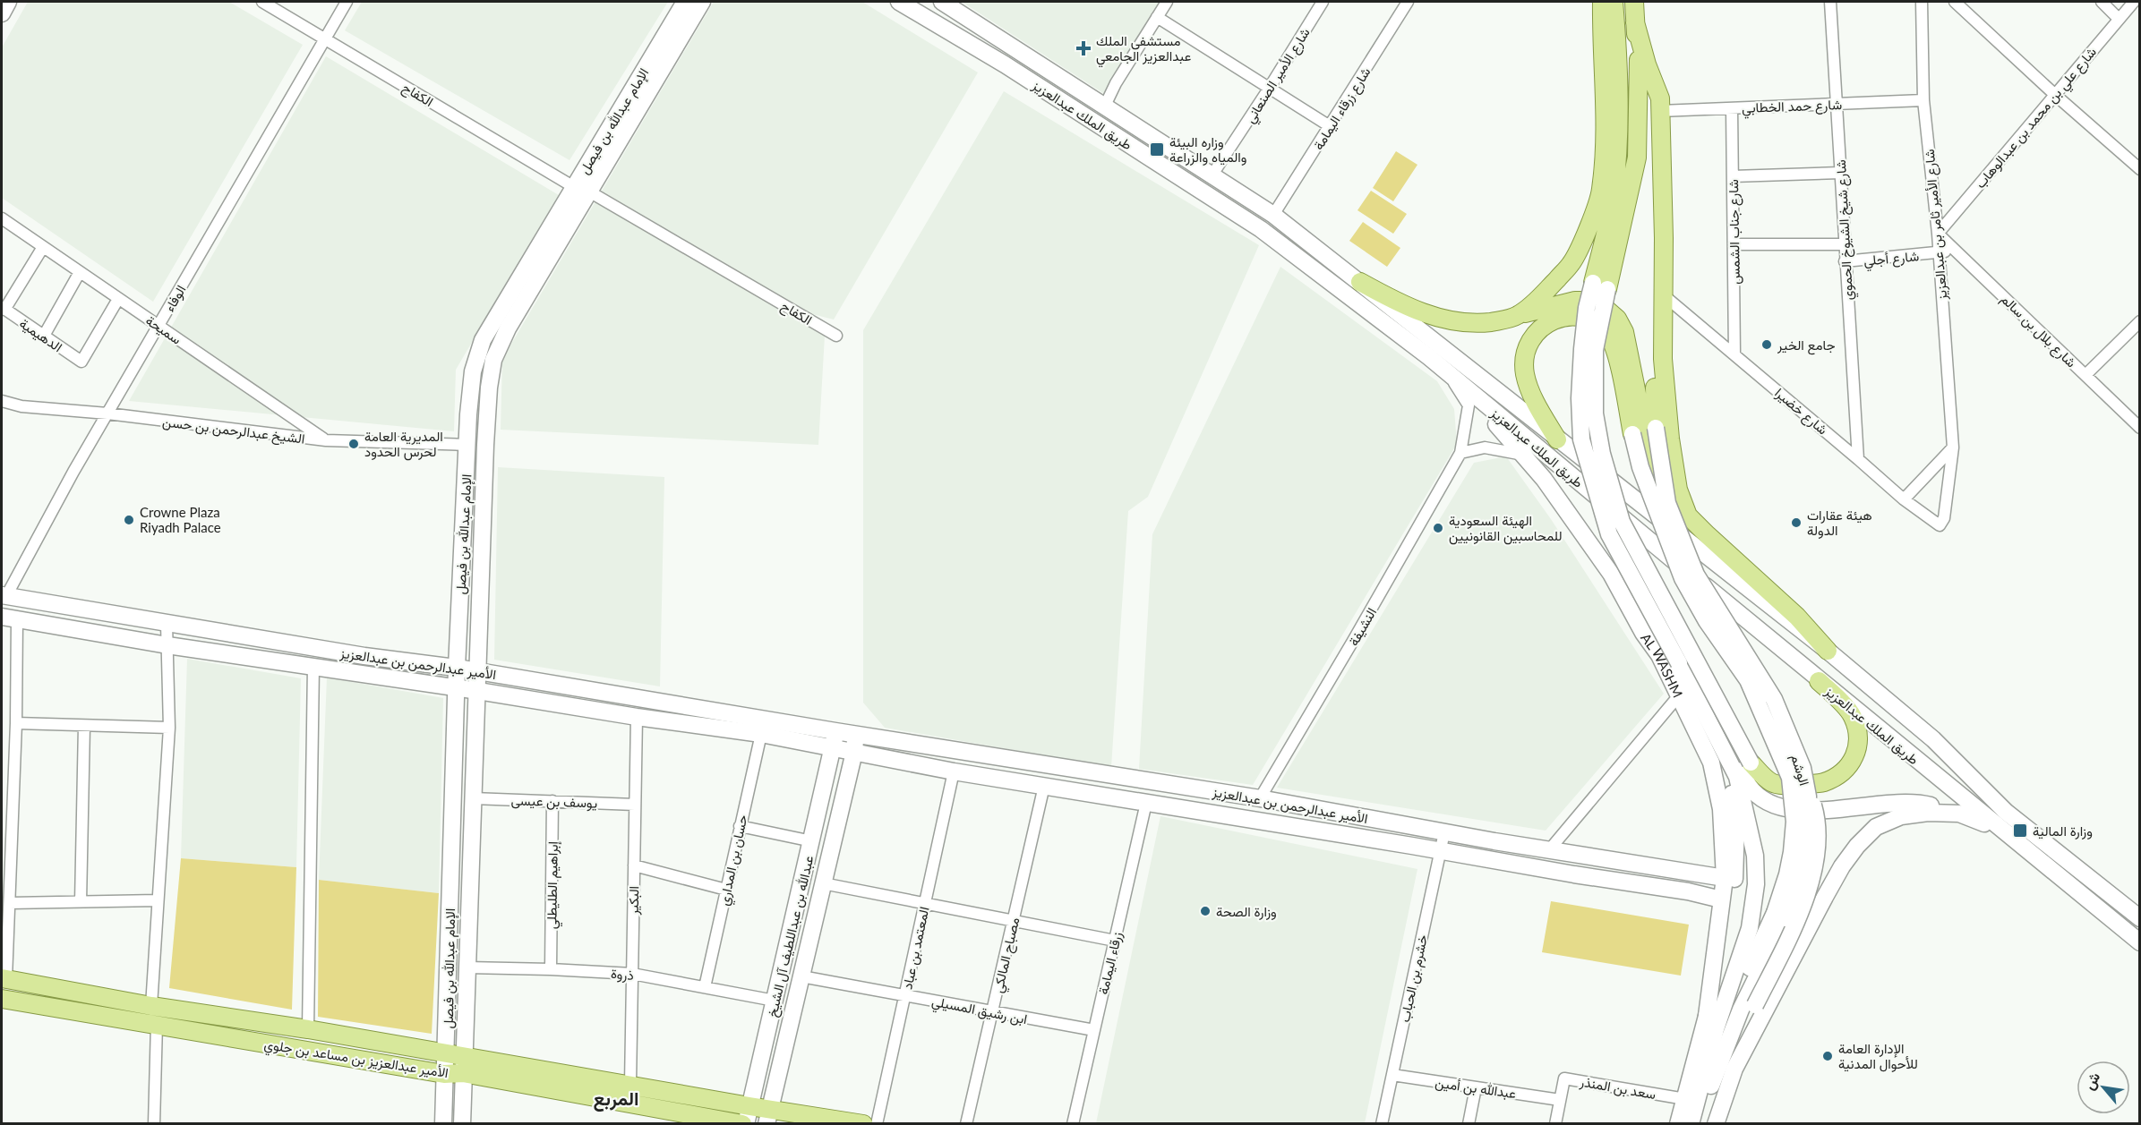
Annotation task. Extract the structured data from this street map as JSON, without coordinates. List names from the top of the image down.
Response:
{
  "streets": {
    "main road": ["الأمير عبدالعزيز بن مساعد بن جلوي"],
    "street": [
      "شارع الأمير الصنعاني",
      "الكفاح",
      "شارع حمد الخطابي",
      "شارع زرقاء اليمامة",
      "طريق الملك عبدالعزيز",
      "شارع علي بن محمد بن عبدالوهاب",
      "الإمام عبدالله بن فيصل",
      "شارع الأمير ثامر بن عبدالعزيز",
      "شارع شيخ الشيوخ الحموي",
      "شارع جناب الشمس",
      "شارع أجلي",
      "الوفاء",
      "سميحة",
      "شارع بلال بن سالم",
      "الدهيمية",
      "شارع خضيرا",
      "الشيخ عبدالرحمن بن حسن",
      "النشيفة",
      "الأمير عبدالرحمن بن عبدالعزيز",
      "AL WASHM",
      "الوشم",
      "يوسف بن عيسى",
      "حسان بن المداري",
      "إبراهيم الطليطلي",
      "البكير",
      "عبدالله بن عبداللطيف آل الشيخ",
      "المعتمد بن عباد",
      "مصباح المالكي",
      "زرقاء اليمامة",
      "ذروة",
      "خشرم بن الحباب",
      "ابن رشيق المسيلي",
      "عبدالله بن أمين",
      "سعد بن المنذر"
    ]
  },
  "crossings": [
    ["شارع الأمير الصنعاني", "طريق الملك عبدالعزيز"],
    ["الكفاح", "الإمام عبدالله بن فيصل"],
    ["الكفاح", "الوفاء"],
    ["شارع حمد الخطابي", "شارع الأمير ثامر بن عبدالعزيز"],
    ["شارع حمد الخطابي", "شارع شيخ الشيوخ الحموي"],
    ["شارع حمد الخطابي", "شارع جناب الشمس"],
    ["شارع زرقاء اليمامة", "طريق الملك عبدالعزيز"],
    ["طريق الملك عبدالعزيز", "AL WASHM"],
    ["شارع علي بن محمد بن عبدالوهاب", "شارع الأمير ثامر بن عبدالعزيز"],
    ["شارع علي بن محمد بن عبدالوهاب", "شارع بلال بن سالم"],
    ["الإمام عبدالله بن فيصل", "الشيخ عبدالرحمن بن حسن"],
    ["الإمام عبدالله بن فيصل", "الأمير عبدالرحمن بن عبدالعزيز"],
    ["الإمام عبدالله بن فيصل", "يوسف بن عيسى"],
    ["الإمام عبدالله بن فيصل", "ذروة"],
    ["الإمام عبدالله بن فيصل", "الأمير عبدالعزيز بن مساعد بن جلوي"],
    ["شارع الأمير ثامر بن عبدالعزيز", "شارع أجلي"],
    ["شارع الأمير ثامر بن عبدالعزيز", "شارع بلال بن سالم"],
    ["شارع الأمير ثامر بن عبدالعزيز", "شارع خضيرا"],
    ["شارع شيخ الشيوخ الحموي", "شارع أجلي"],
    ["شارع شيخ الشيوخ الحموي", "شارع خضيرا"],
    ["شارع جناب الشمس", "شارع خضيرا"],
    ["شارع أجلي", "شارع بلال بن سالم"],
    ["الوفاء", "سميحة"],
    ["الوفاء", "الشيخ عبدالرحمن بن حسن"],
    ["الوفاء", "الأمير عبدالرحمن بن عبدالعزيز"],
    ["سميحة", "الدهيمية"],
    ["سميحة", "الشيخ عبدالرحمن بن حسن"],
    ["النشيفة", "الأمير عبدالرحمن بن عبدالعزيز"],
    ["الأمير عبدالرحمن بن عبدالعزيز", "AL WASHM"],
    ["الأمير عبدالرحمن بن عبدالعزيز", "حسان بن المداري"],
    ["الأمير عبدالرحمن بن عبدالعزيز", "البكير"],
    ["الأمير عبدالرحمن بن عبدالعزيز", "عبدالله بن عبداللطيف آل الشيخ"],
    ["الأمير عبدالرحمن بن عبدالعزيز", "المعتمد بن عباد"],
    ["الأمير عبدالرحمن بن عبدالعزيز", "مصباح المالكي"],
    ["الأمير عبدالرحمن بن عبدالعزيز", "زرقاء اليمامة"],
    ["الأمير عبدالرحمن بن عبدالعزيز", "خشرم بن الحباب"],
    ["يوسف بن عيسى", "إبراهيم الطليطلي"],
    ["يوسف بن عيسى", "البكير"],
    ["حسان بن المداري", "ذروة"],
    ["إبراهيم الطليطلي", "ذروة"],
    ["البكير", "ذروة"],
    ["البكير", "الأمير عبدالعزيز بن مساعد بن جلوي"],
    ["عبدالله بن عبداللطيف آل الشيخ", "ذروة"],
    ["عبدالله بن عبداللطيف آل الشيخ", "ابن رشيق المسيلي"],
    ["عبدالله بن عبداللطيف آل الشيخ", "الأمير عبدالعزيز بن مساعد بن جلوي"],
    ["المعتمد بن عباد", "ابن رشيق المسيلي"],
    ["مصباح المالكي", "ابن رشيق المسيلي"],
    ["زرقاء اليمامة", "ابن رشيق المسيلي"],
    ["خشرم بن الحباب", "عبدالله بن أمين"],
    ["عبدالله بن أمين", "سعد بن المنذر"]
  ],
  "districts": ["المربع"],
  "places": {
    "health": ["مستشفى الملك عبدالعزيز الجامعي"],
    "transit": ["وزاره البيئة والمياه والزراعة", "وزارة المالية"],
    "other": [
      "جامع الخير",
      "المديرية العامة لحرس الحدود",
      "Crowne Plaza Riyadh Palace",
      "هيئة عقارات الدولة",
      "الهيئة السعودية للمحاسبين القانونيين",
      "وزارة الصحة",
      "الإدارة العامة للأحوال المدنية"
    ]
  },
  "north": "top left"
}
